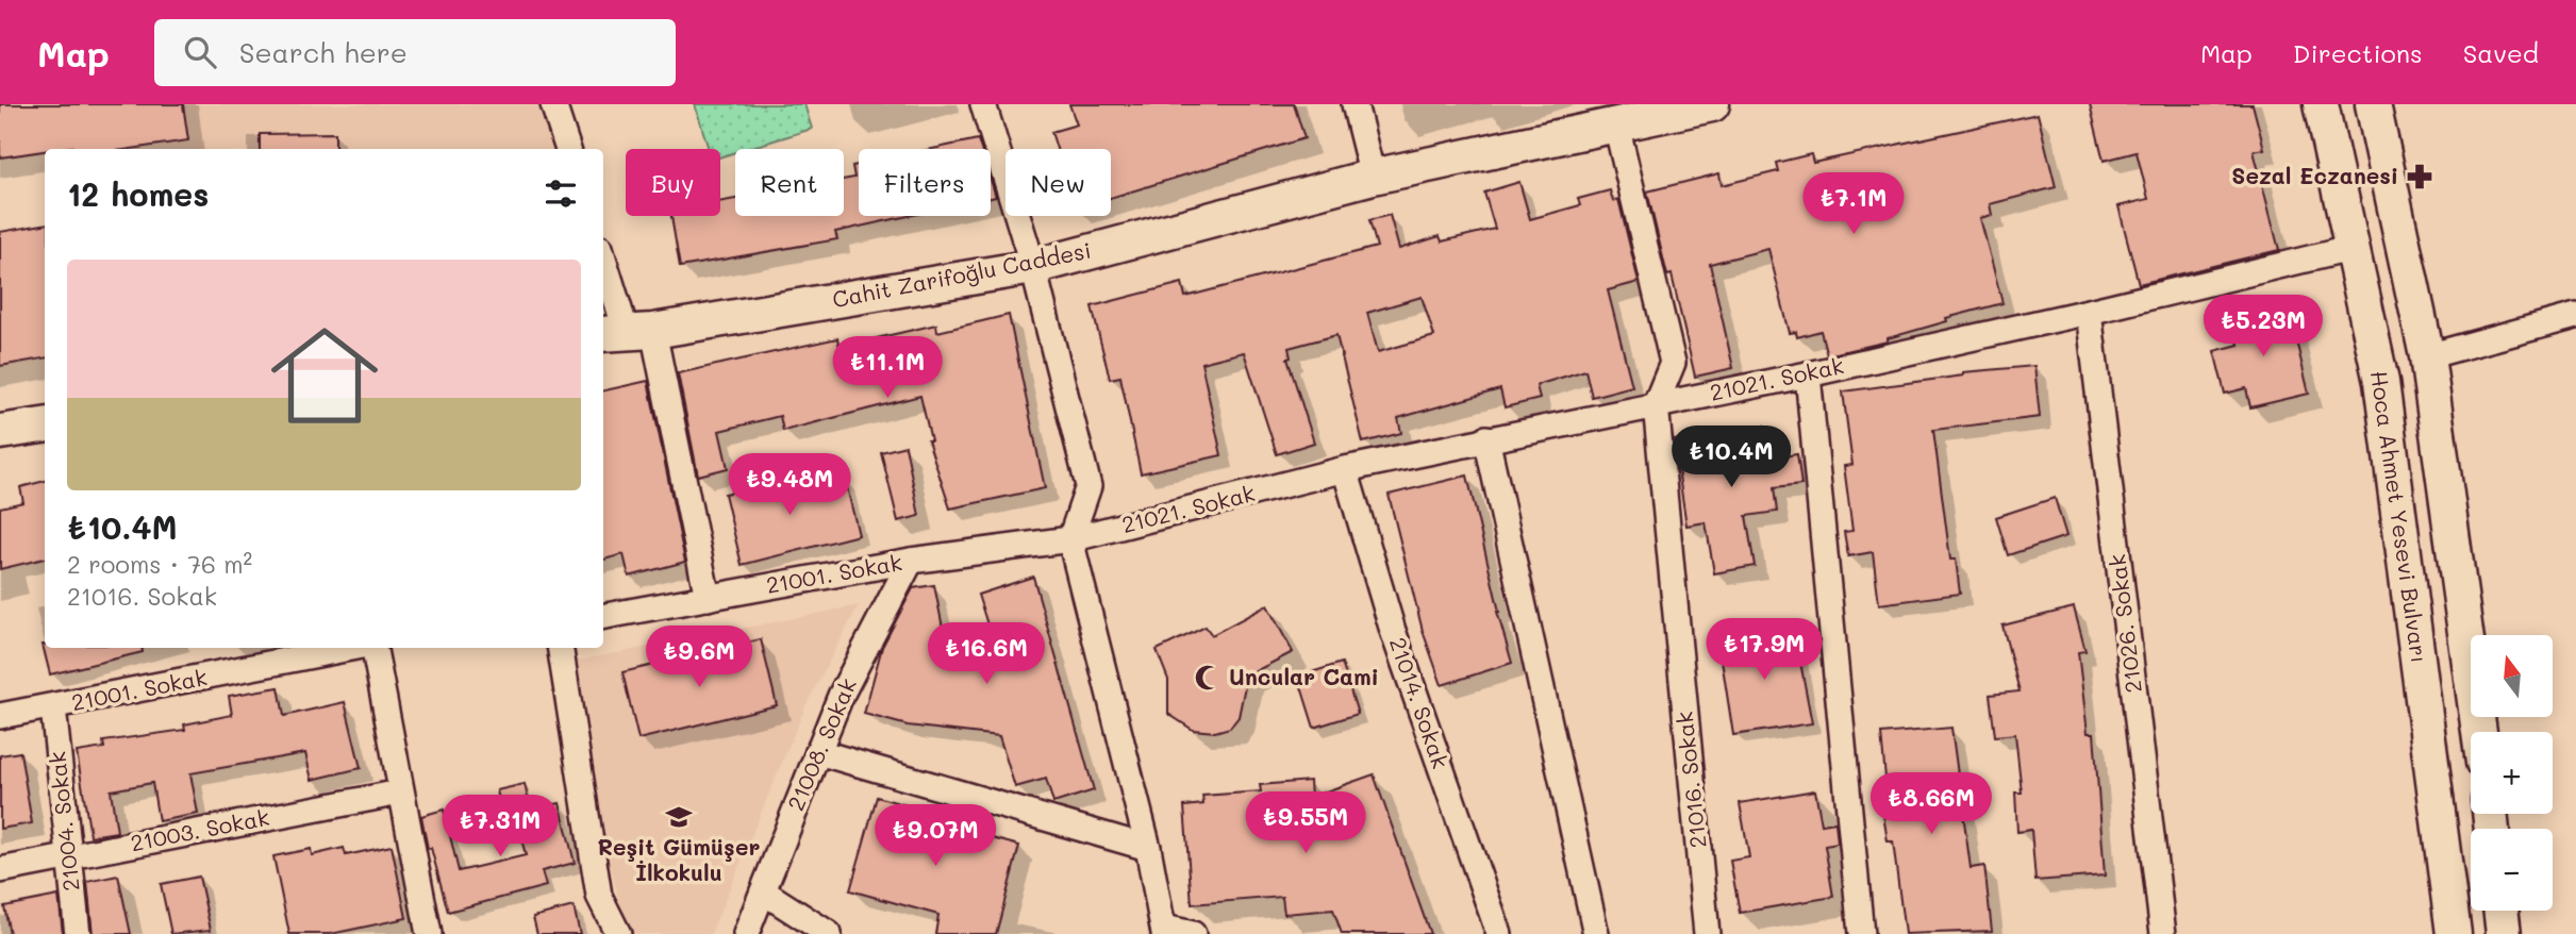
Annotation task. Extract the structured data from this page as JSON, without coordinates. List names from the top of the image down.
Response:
{
  "streets": {
    "main road": ["Cahit Zarifoğlu Caddesi", "Hoca Ahmet Yesevi Bulvarı"],
    "street": [
      "21021. Sokak",
      "21001. Sokak",
      "21026. Sokak",
      "21014. Sokak",
      "21008. Sokak",
      "21016. Sokak",
      "21004. Sokak",
      "21003. Sokak"
    ]
  },
  "crossings": [
    ["21021. Sokak", "Hoca Ahmet Yesevi Bulvarı"],
    ["21021. Sokak", "21001. Sokak"],
    ["21021. Sokak", "21026. Sokak"],
    ["21021. Sokak", "21014. Sokak"],
    ["21021. Sokak", "21016. Sokak"],
    ["21001. Sokak", "21008. Sokak"],
    ["21001. Sokak", "21004. Sokak"],
    ["21004. Sokak", "21003. Sokak"]
  ],
  "places": {
    "pharmacy": ["Sezal Eczanesi"],
    "mosque": ["Uncular Cami"],
    "school or university": ["Reşit Gümüşer İlkokulu"]
  },
  "north": "top",
  "page": {
    "header": "Map",
    "search": "Search here",
    "nav": ["Map", "Directions", "Saved"],
    "chip": [
      "Buy",
      "Rent",
      "Filters",
      "New"
    ],
    "heading": "12 homes",
    "price": [
      "₺7.1M",
      "₺5.23M",
      "₺11.1M",
      "₺10.4M",
      "₺9.48M",
      "₺17.9M",
      "₺16.6M",
      "₺9.6M",
      "₺8.66M",
      "₺9.55M",
      "₺7.31M",
      "₺9.07M"
    ],
    "list": [
      {
        "name": "₺10.4M",
        "note": "2 rooms · 76 m² · 21016. Sokak"
      }
    ],
    "map_buttons": ["+", "−"]
  }
}
